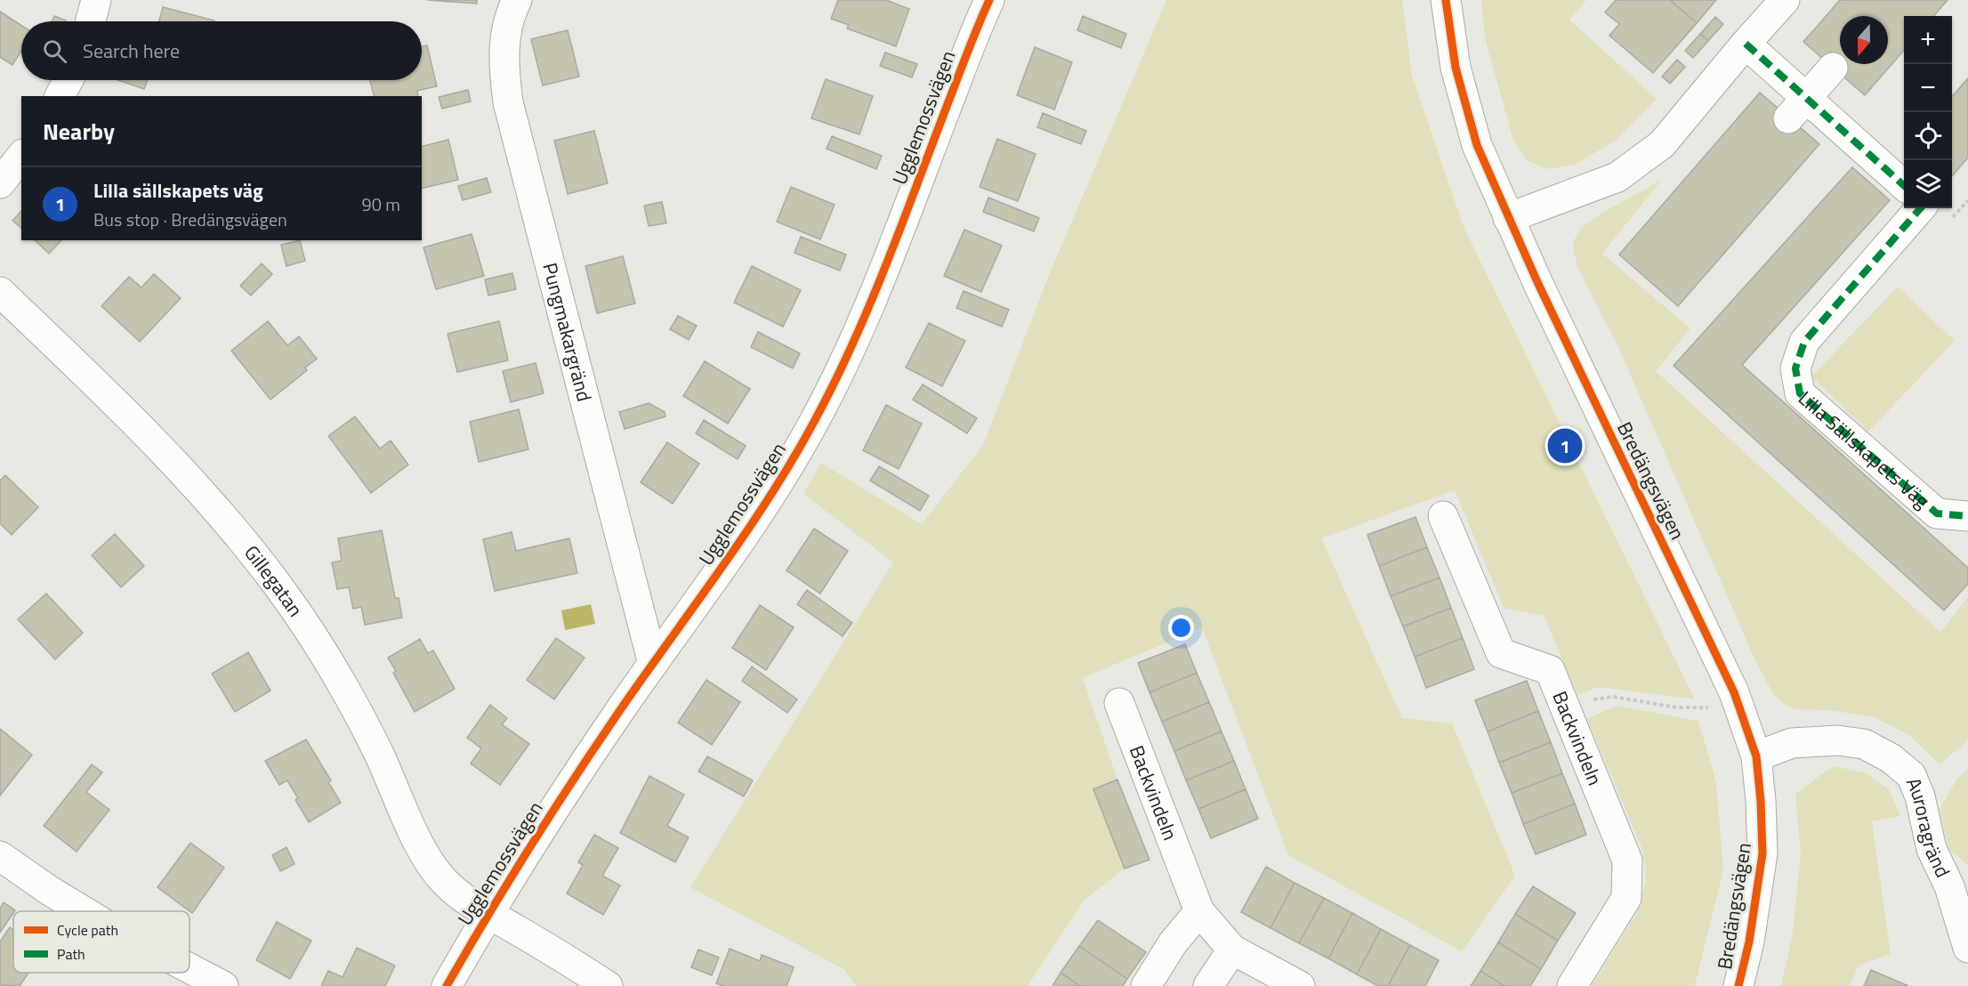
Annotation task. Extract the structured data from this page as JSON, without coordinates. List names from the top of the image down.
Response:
{
  "streets": {
    "street": [
      "Ugglemossvägen",
      "Pungmakargränd",
      "Lilla Sällskapets Väg",
      "Bredängsvägen",
      "Gillegatan",
      "Backvindeln",
      "Auroragränd"
    ]
  },
  "crossings": [
    ["Ugglemossvägen", "Pungmakargränd"],
    ["Ugglemossvägen", "Gillegatan"],
    ["Bredängsvägen", "Auroragränd"]
  ],
  "legend": ["Cycle path", "Path"],
  "north": "bottom",
  "page": {
    "map_buttons": ["+", "−"],
    "search": "Search here",
    "heading": "Nearby",
    "list": [
      {
        "mark": "1",
        "name": "Lilla sällskapets väg",
        "note": "Bus stop · Bredängsvägen",
        "value": "90 m"
      }
    ],
    "pins": "1"
  }
}
